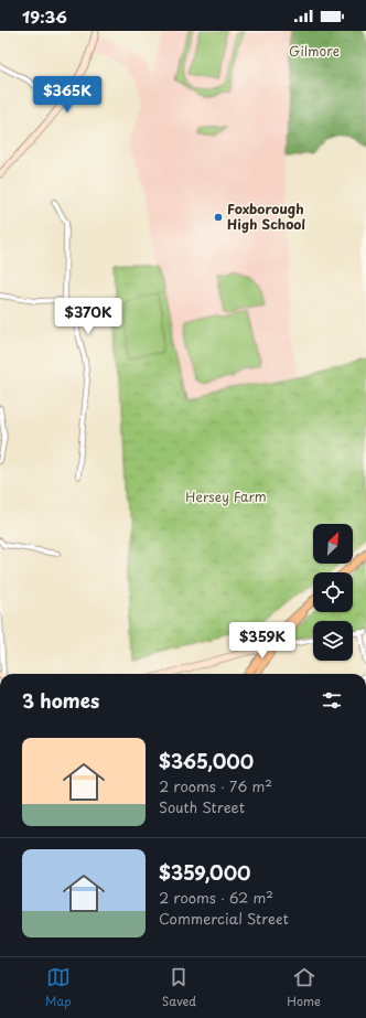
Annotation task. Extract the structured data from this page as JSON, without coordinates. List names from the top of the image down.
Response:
{
  "parks": ["Gilmore", "Hersey Farm"],
  "places": ["Foxborough High School"],
  "north": "top right",
  "page": {
    "status": "19:36",
    "price": ["$365K", "$370K", "$359K"],
    "heading": "3 homes",
    "list": [
      {
        "name": "$365,000",
        "note": "2 rooms · 76 m² · South Street"
      },
      {
        "name": "$359,000",
        "note": "2 rooms · 62 m² · Commercial Street"
      }
    ],
    "tabs": ["Map", "Saved", "Home"]
  }
}
